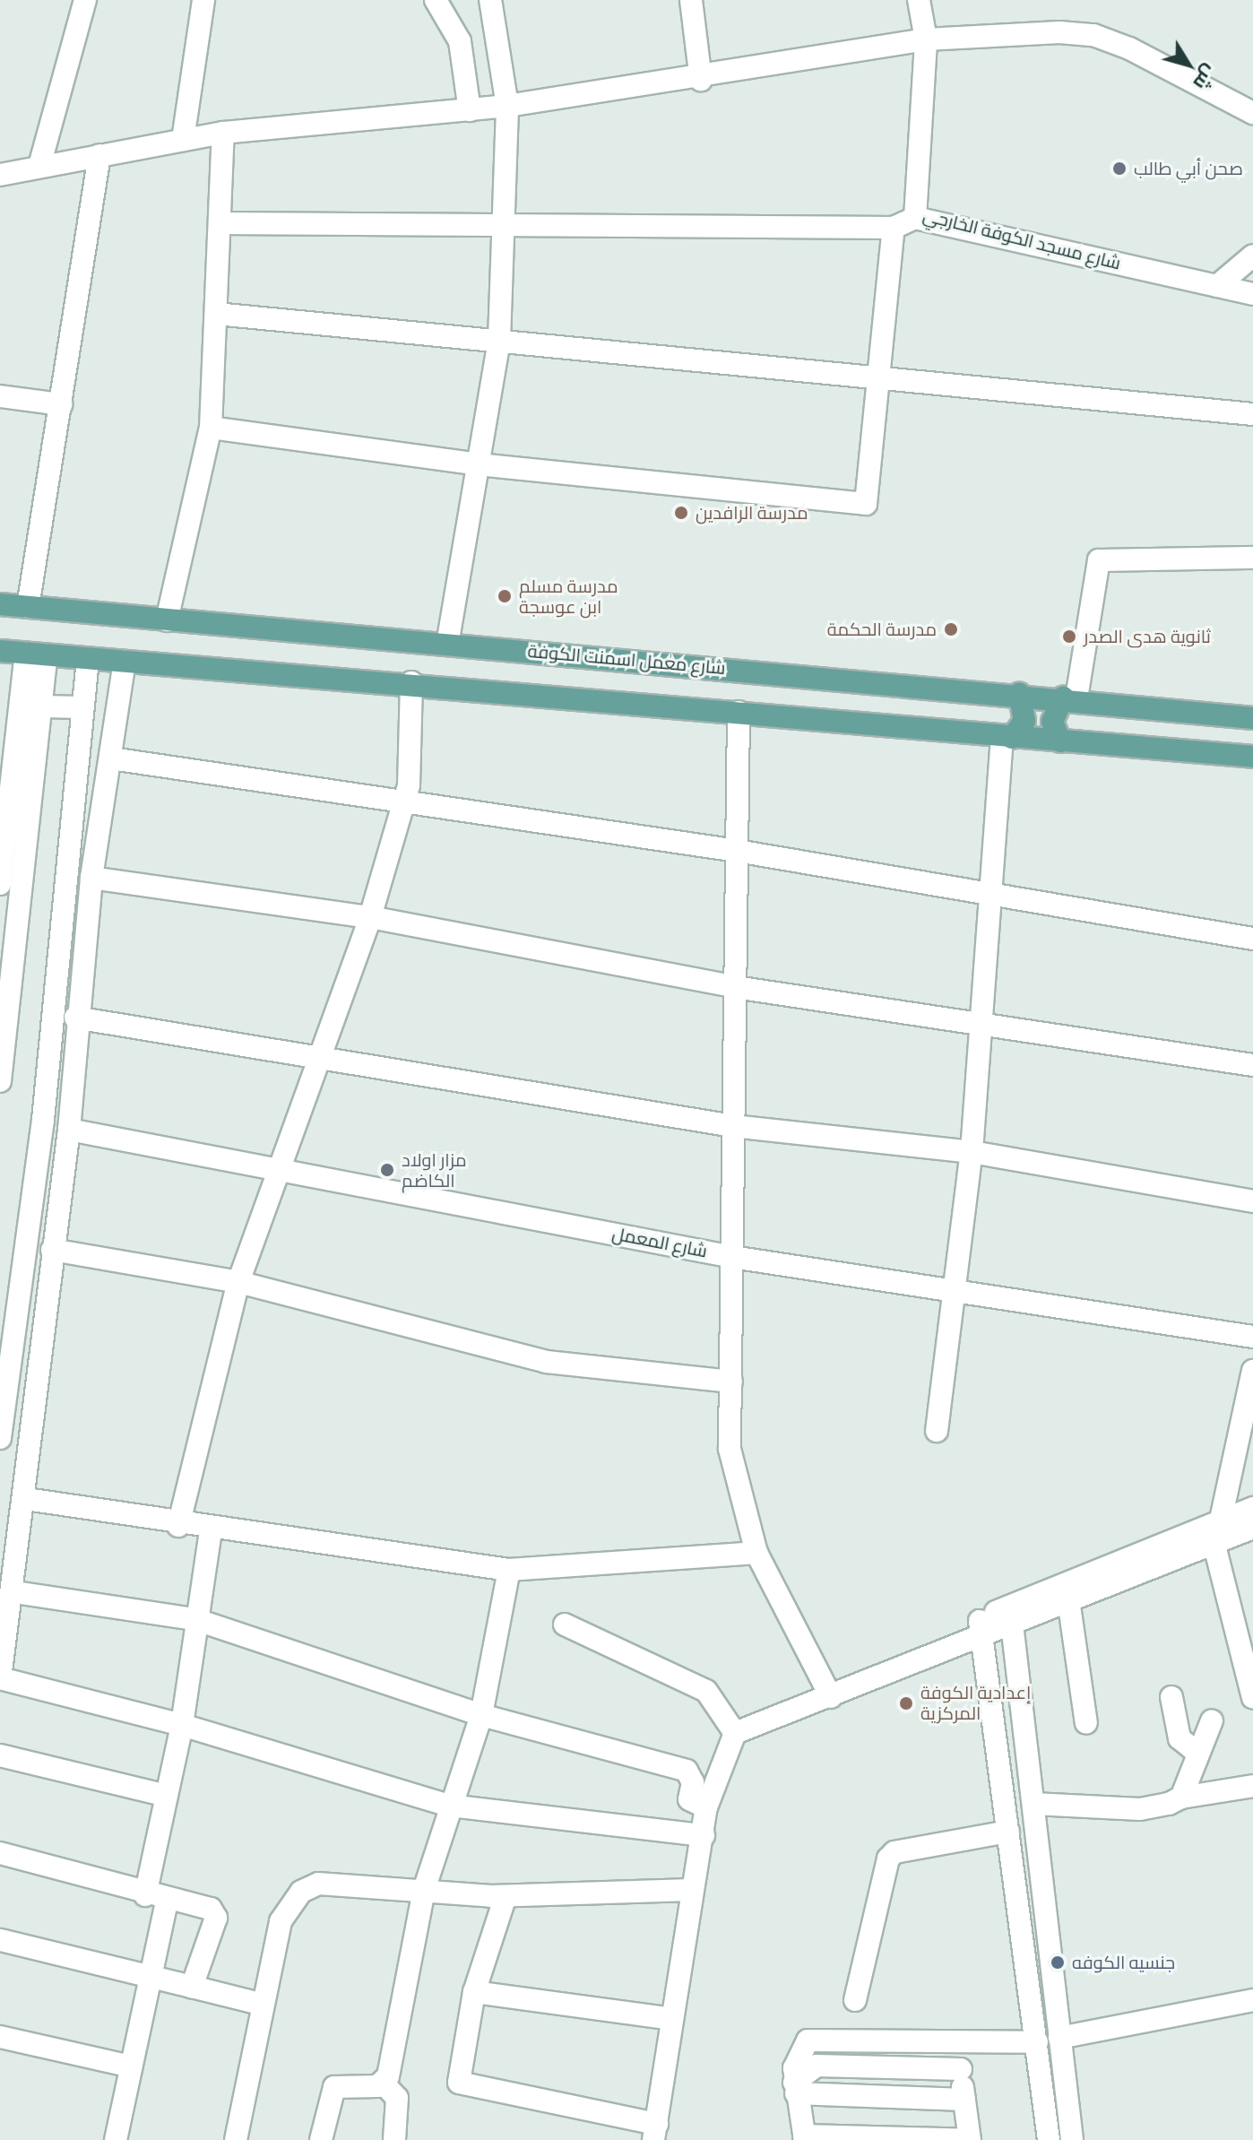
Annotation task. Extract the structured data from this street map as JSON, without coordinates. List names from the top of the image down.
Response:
{
  "streets": {
    "main road": ["شارع معمل اسمنت الكوفة"],
    "street": ["شارع مسجد الكوفة الخارجي", "شارع المعمل"]
  },
  "places": [
    "صحن أبي طالب",
    "مدرسة الرافدين",
    "مدرسة مسلم ابن عوسجة",
    "مدرسة الحكمة",
    "ثانوية هدى الصدر",
    "مزار اولاد الكاضم",
    "إعدادية الكوفة المركزية",
    "جنسيه الكوفه"
  ],
  "north": "bottom right"
}
